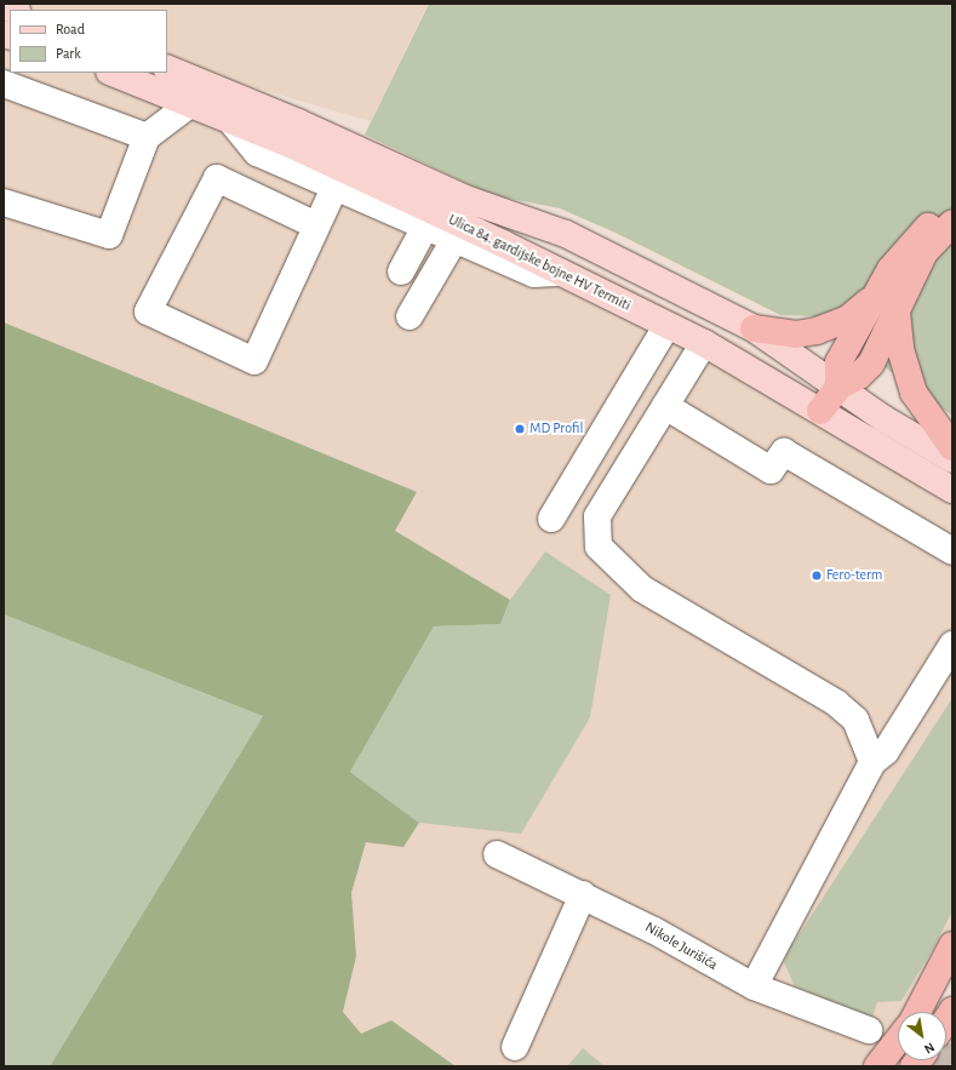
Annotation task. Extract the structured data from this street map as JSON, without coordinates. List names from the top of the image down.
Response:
{
  "streets": {
    "main road": ["Ulica 84. gardijske bojne HV Termiti"],
    "street": ["Nikole Jurišića"]
  },
  "places": ["MD Profil", "Fero-term"],
  "legend": ["Road", "Park"],
  "north": "bottom right"
}
